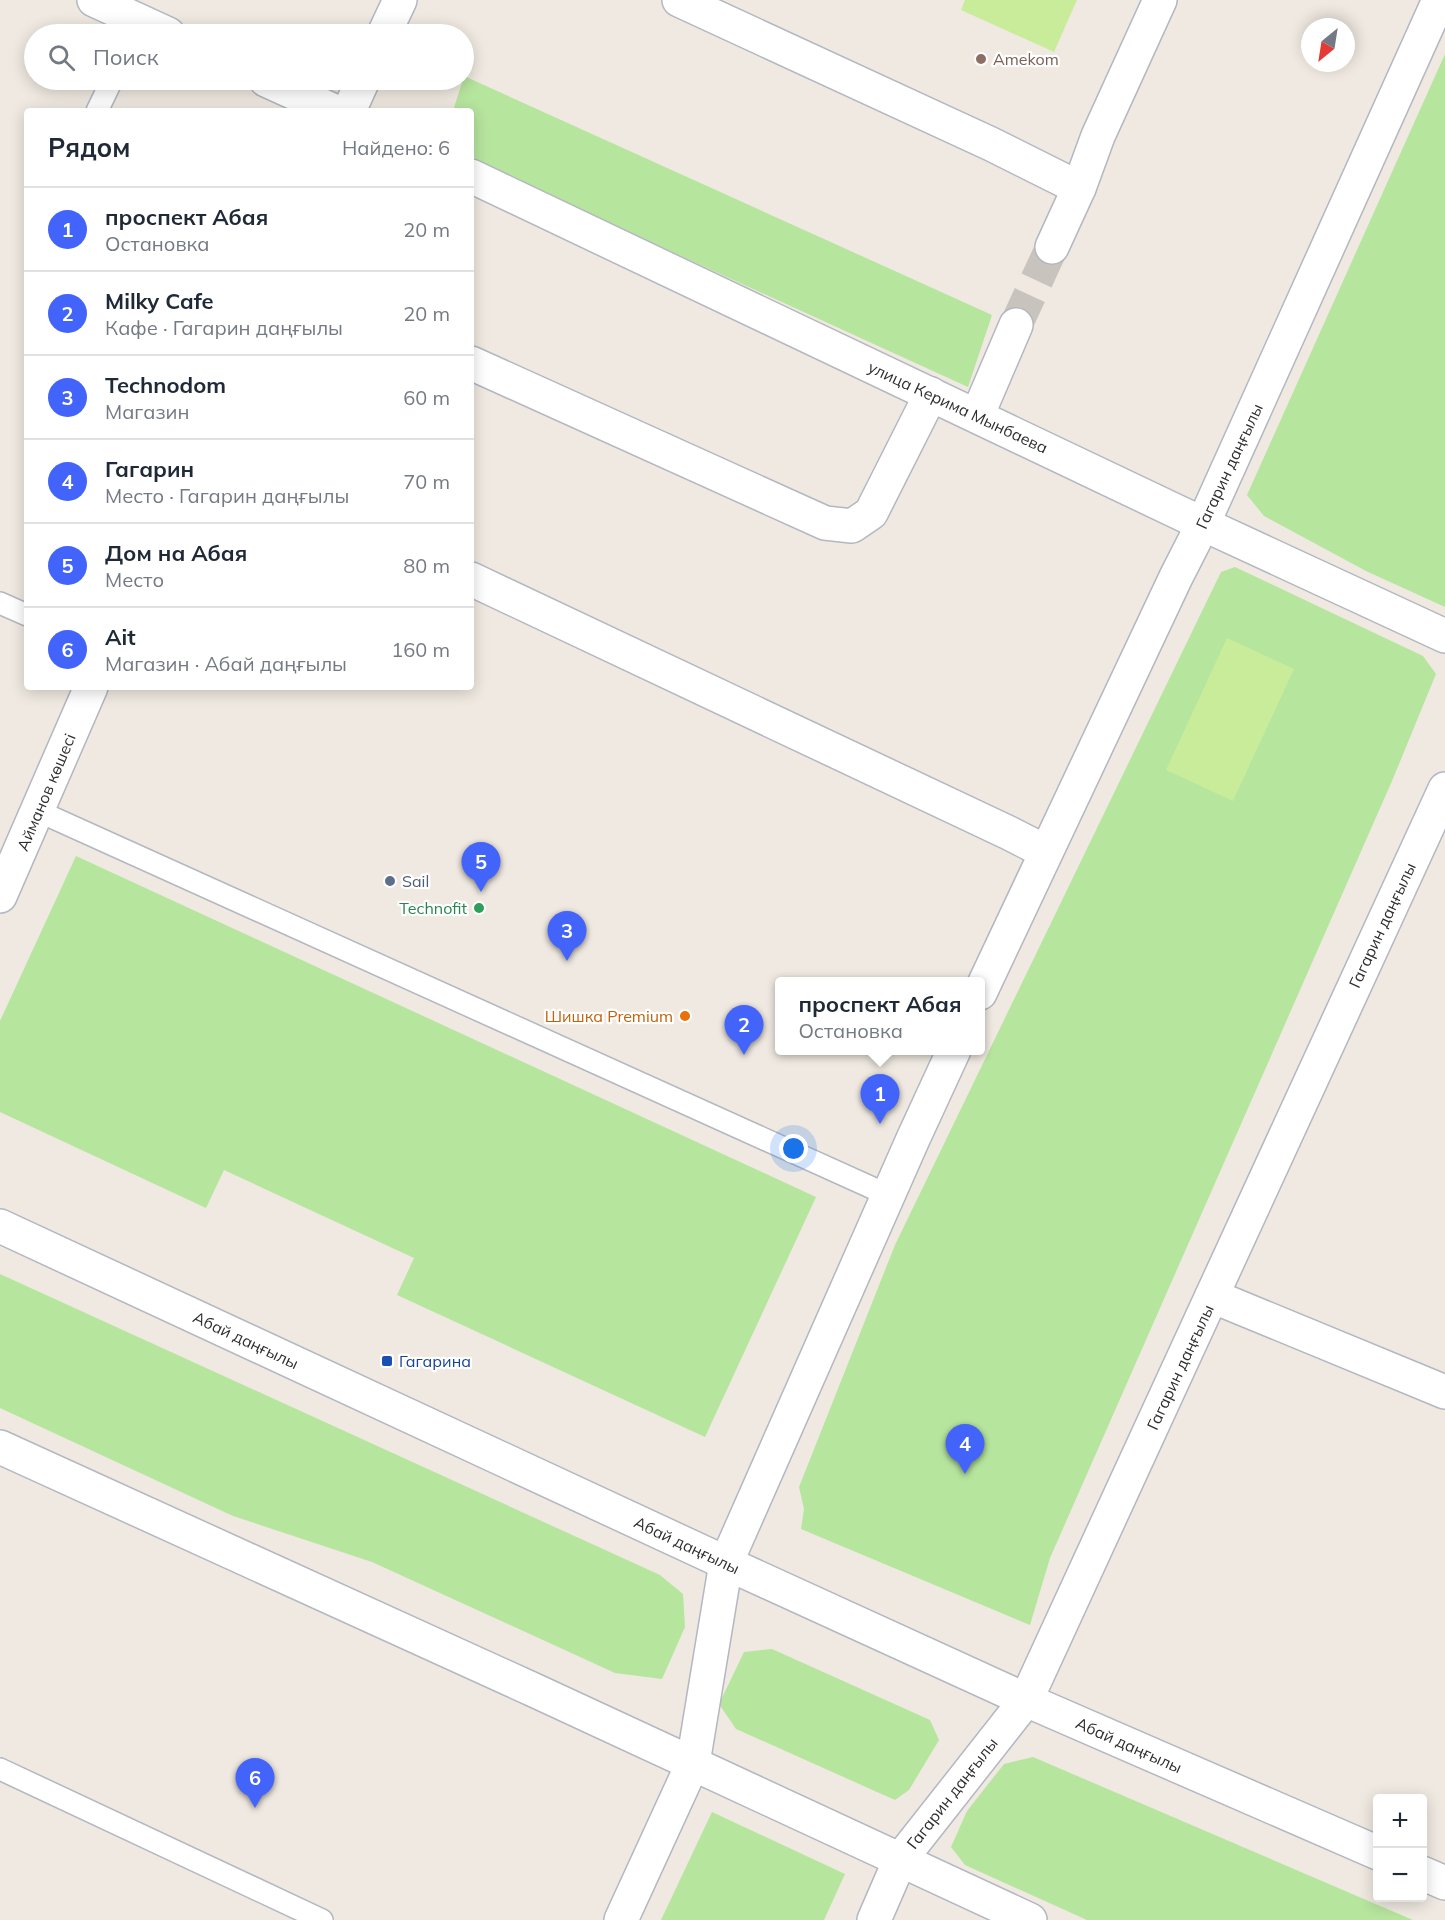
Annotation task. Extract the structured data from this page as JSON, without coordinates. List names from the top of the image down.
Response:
{
  "streets": {
    "street": [
      "улица Керима Мынбаева",
      "Гагарин даңғылы",
      "Айманов көшесі",
      "Абай даңғылы"
    ]
  },
  "crossings": [
    ["улица Керима Мынбаева", "Гагарин даңғылы"],
    ["Гагарин даңғылы", "Абай даңғылы"]
  ],
  "places": {
    "other": [
      "Amekom",
      "Sail",
      "Technofit",
      "Шишка Premium"
    ],
    "transit": ["Гагарина"]
  },
  "north": "bottom left",
  "page": {
    "search": "Поиск",
    "heading": ["Рядом", "Найдено: 6"],
    "list": [
      {
        "mark": "1",
        "name": "проспект Абая",
        "note": "Остановка",
        "value": "20 m"
      },
      {
        "mark": "2",
        "name": "Milky Cafe",
        "note": "Кафе · Гагарин даңғылы",
        "value": "20 m"
      },
      {
        "mark": "3",
        "name": "Technodom",
        "note": "Магазин",
        "value": "60 m"
      },
      {
        "mark": "4",
        "name": "Гагарин",
        "note": "Место · Гагарин даңғылы",
        "value": "70 m"
      },
      {
        "mark": "5",
        "name": "Дом на Абая",
        "note": "Место",
        "value": "80 m"
      },
      {
        "mark": "6",
        "name": "Ait",
        "note": "Магазин · Абай даңғылы",
        "value": "160 m"
      }
    ],
    "pins": [
      "5",
      "3",
      "2",
      "1",
      "4",
      "6"
    ],
    "popup": ["проспект Абая", "Остановка"],
    "map_buttons": ["+", "−"]
  }
}
